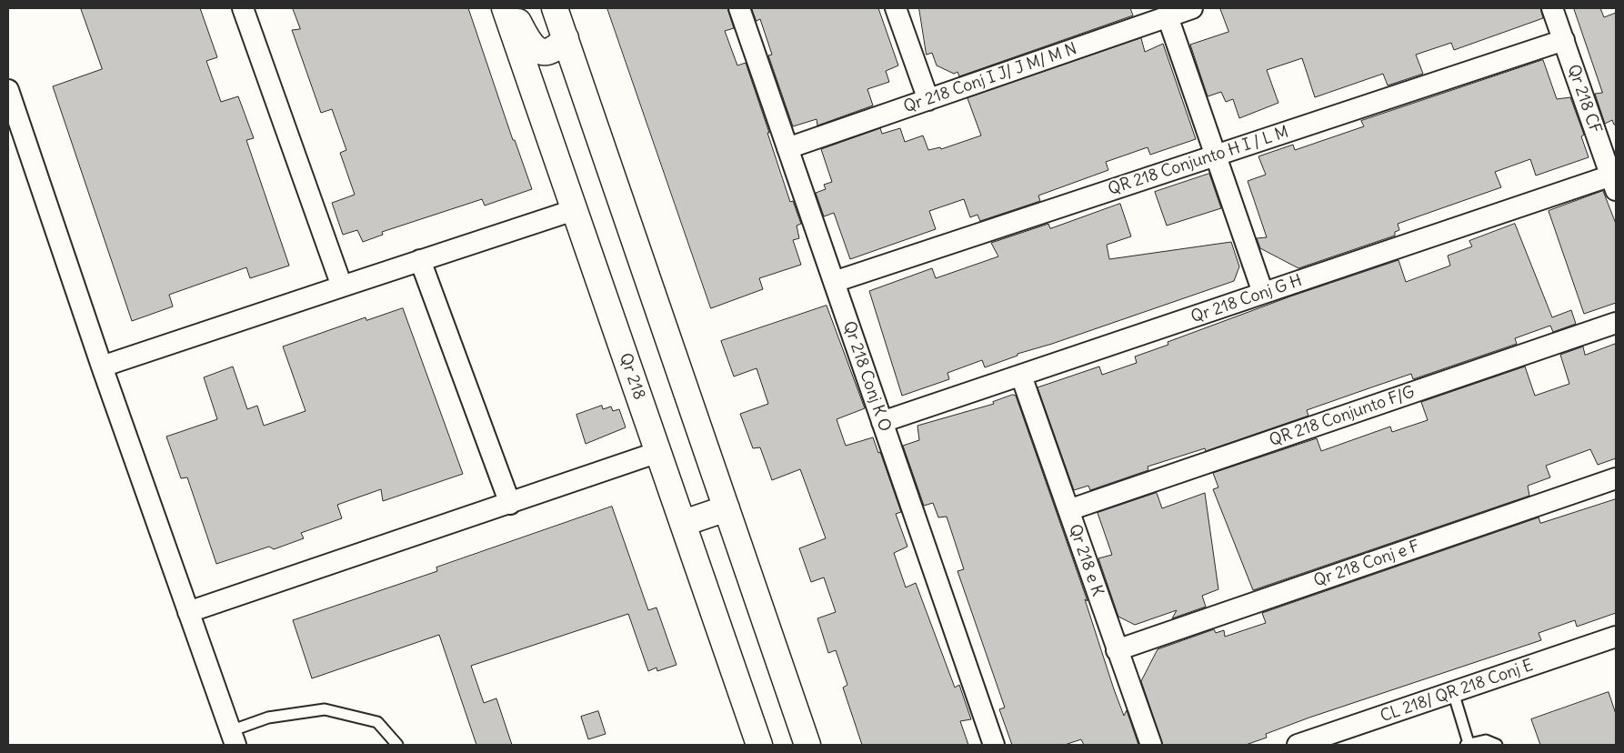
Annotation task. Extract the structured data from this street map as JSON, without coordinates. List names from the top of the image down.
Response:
{
  "streets": {
    "main road": ["Qr 218"],
    "street": [
      "Qr 218 Conj I J/ J M/ M N",
      "Qr 218 CF",
      "QR 218 Conjunto H I / L M",
      "Qr 218 Conj G H",
      "Qr 218 Conj K O",
      "QR 218 Conjunto F/G",
      "Qr 218 e K",
      "Qr 218 Conj e F",
      "CL 218/ QR 218 Conj E"
    ]
  },
  "crossings": [
    ["Qr 218 Conj I J/ J M/ M N", "Qr 218 Conj K O"],
    ["Qr 218 CF", "QR 218 Conjunto H I / L M"],
    ["Qr 218 CF", "Qr 218 Conj G H"],
    ["QR 218 Conjunto H I / L M", "Qr 218 Conj K O"],
    ["Qr 218 Conj G H", "Qr 218 Conj K O"],
    ["Qr 218 Conj G H", "Qr 218 e K"],
    ["QR 218 Conjunto F/G", "Qr 218 e K"],
    ["Qr 218 e K", "Qr 218 Conj e F"]
  ]
}
